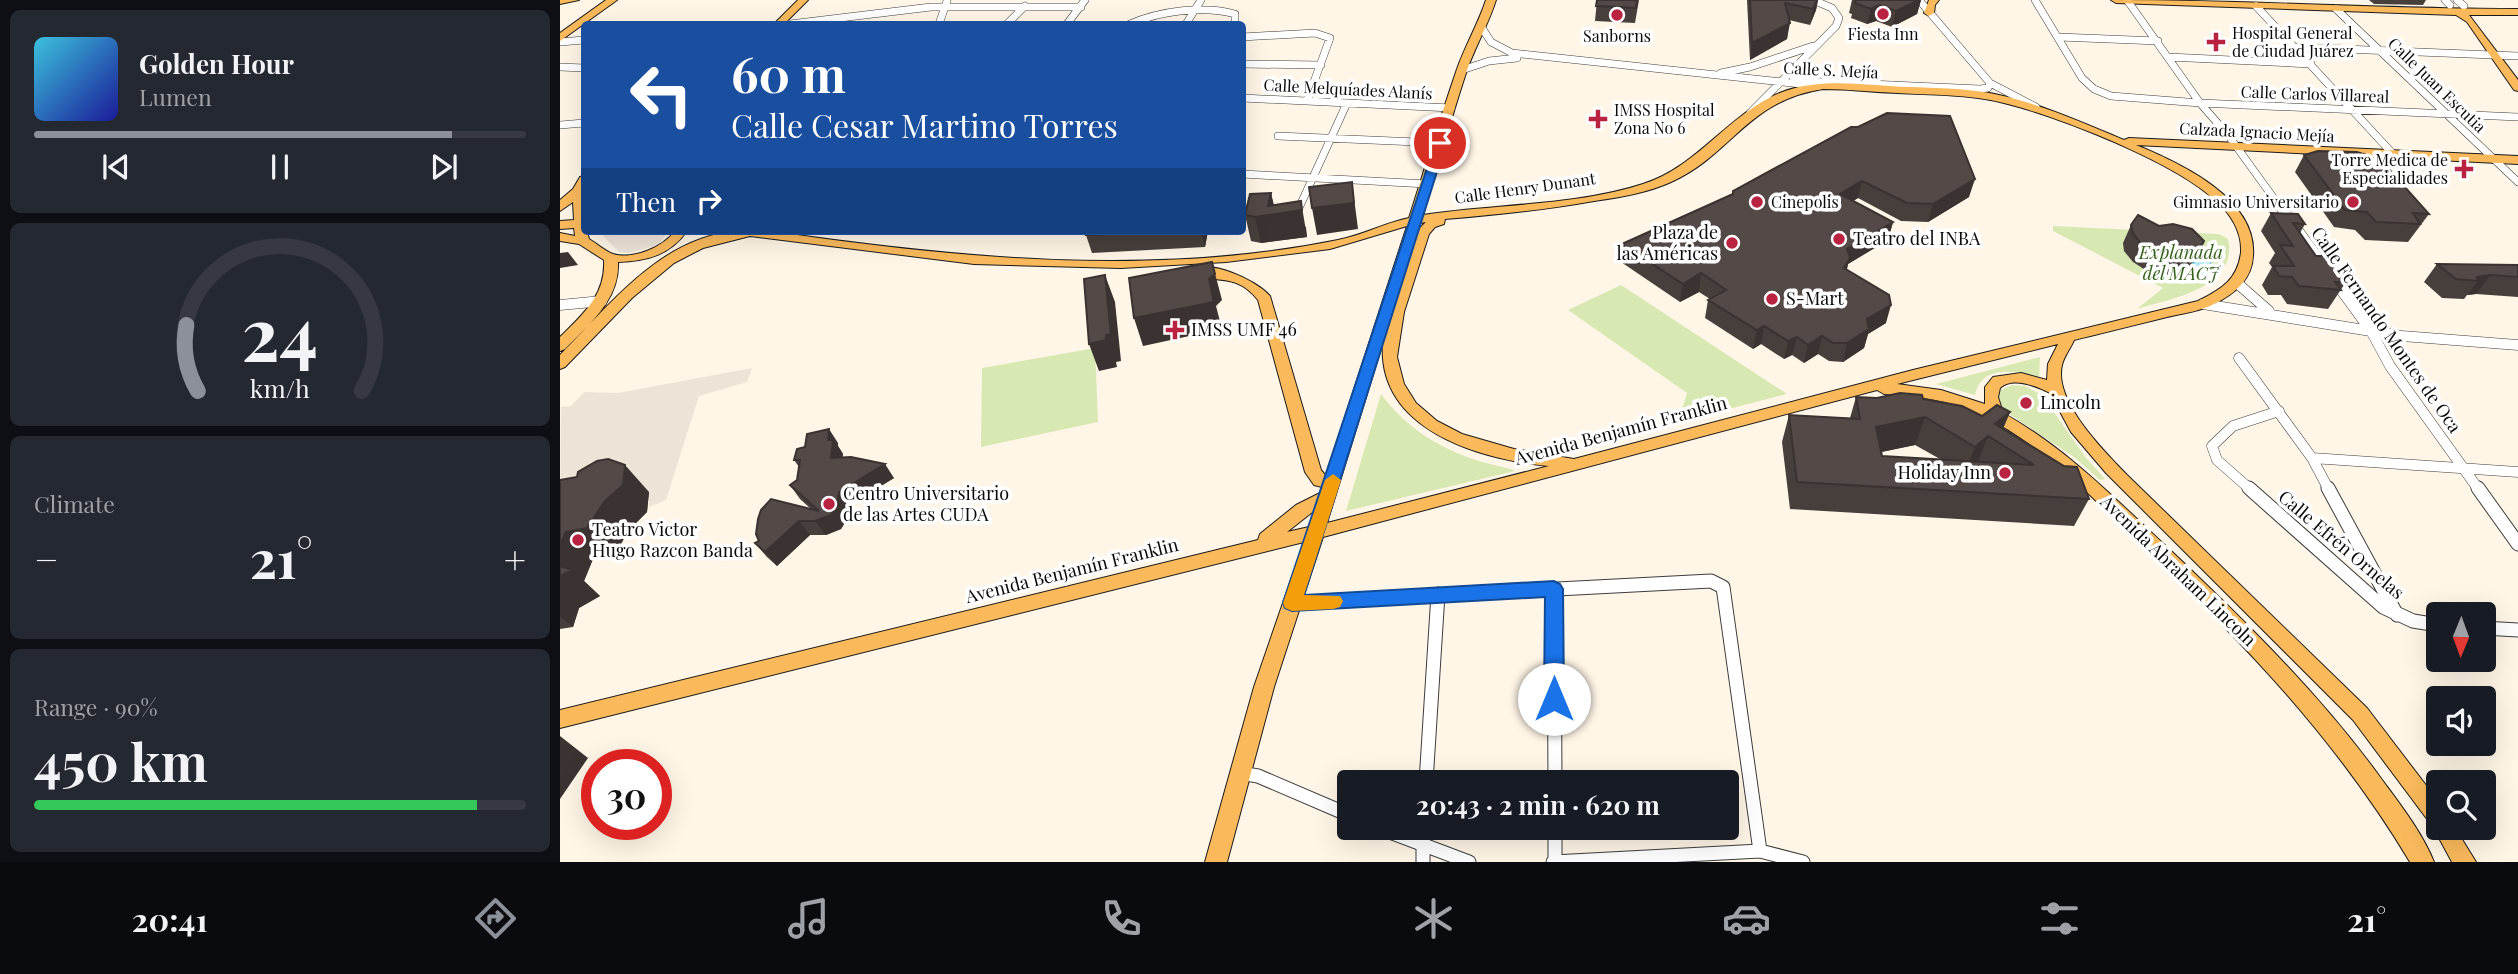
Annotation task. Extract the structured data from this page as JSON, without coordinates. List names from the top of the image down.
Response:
{
  "streets": {
    "main road": [
      "Calle S. Mejía",
      "Calzada Ignacio Mejía",
      "Calle Henry Dunant",
      "Avenida Benjamín Franklin",
      "Avenida Abraham Lincoln"
    ],
    "street": [
      "Calle Juan Escutia",
      "Calle Melquíades Alanís",
      "Calle Carlos Villareal",
      "Calle Fernando Montes de Oca",
      "Calle Efrén Ornelas"
    ]
  },
  "crossings": [
    ["Calle S. Mejía", "Calle Henry Dunant"],
    ["Calle Juan Escutia", "Calle Carlos Villareal"],
    ["Calle Juan Escutia", "Calzada Ignacio Mejía"],
    ["Calle Carlos Villareal", "Calle Fernando Montes de Oca"],
    ["Calzada Ignacio Mejía", "Calle Fernando Montes de Oca"],
    ["Avenida Benjamín Franklin", "Avenida Abraham Lincoln"]
  ],
  "parks": ["Explanada del MACJ"],
  "places": {
    "other": [
      "Fiesta Inn",
      "Sanborns",
      "Cinepolis",
      "Gimnasio Universitario",
      "Teatro del INBA",
      "Plaza de las Américas",
      "S-Mart",
      "Lincoln",
      "Holiday Inn",
      "Centro Universitario de las Artes CUDA",
      "Teatro Victor Hugo Razcon Banda"
    ],
    "health": [
      "Hospital General de Ciudad Juárez",
      "IMSS Hospital Zona No 6",
      "Torre Medica de Especialidades",
      "IMSS UMF 46"
    ]
  },
  "north": "bottom",
  "page": {
    "turn": ["60 m", "Calle Cesar Martino Torres"],
    "song": ["Golden Hour", "Lumen"],
    "then": "Then",
    "tile": [
      "Climate",
      ["Range · 90%", "450 km"]
    ],
    "heat": ["−", "21°", "+"],
    "limit": "30",
    "trip": "20:43 · 2 min · 620 m",
    "tabs": ["20:41", "21°"],
    "gauge": ["24", "km/h"]
  }
}
